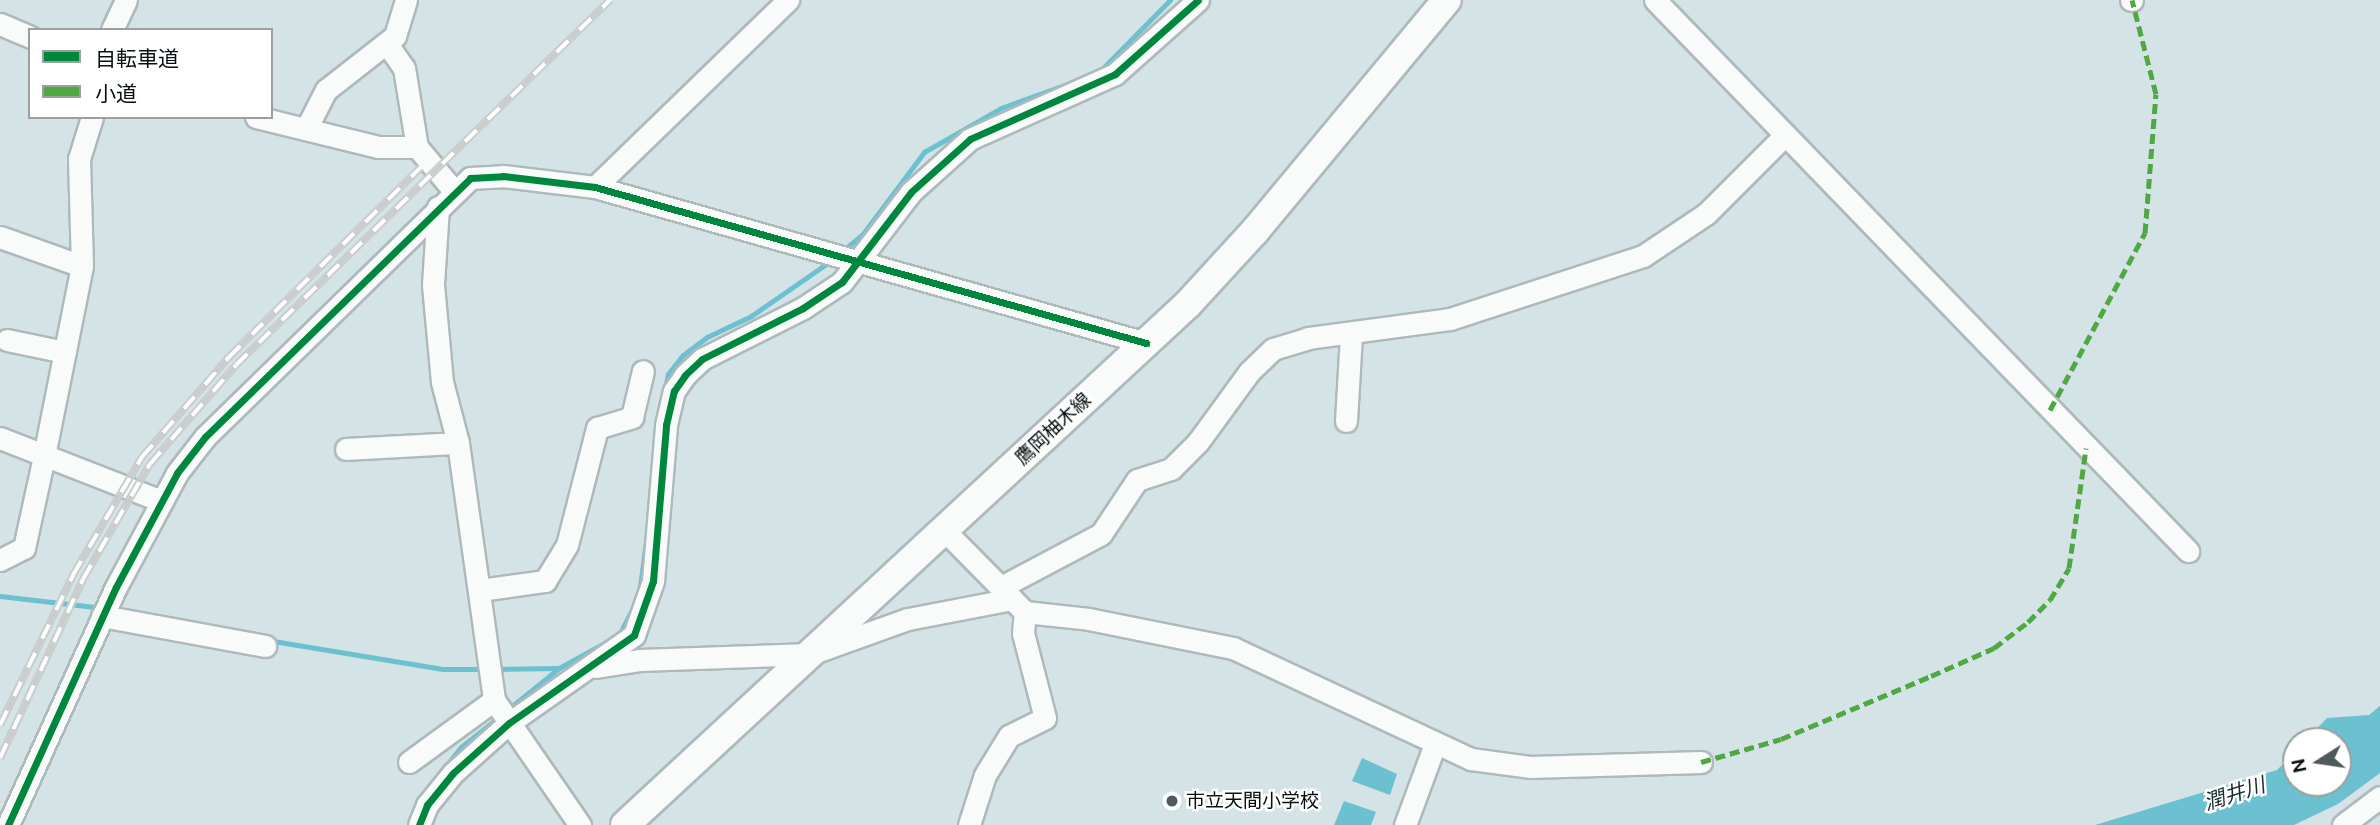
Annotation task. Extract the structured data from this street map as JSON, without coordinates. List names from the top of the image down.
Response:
{
  "streets": {
    "main road": ["鷹岡柚木線"]
  },
  "water": ["潤井川"],
  "places": ["市立天間小学校"],
  "legend": ["自転車道", "小道"],
  "north": "left"
}
